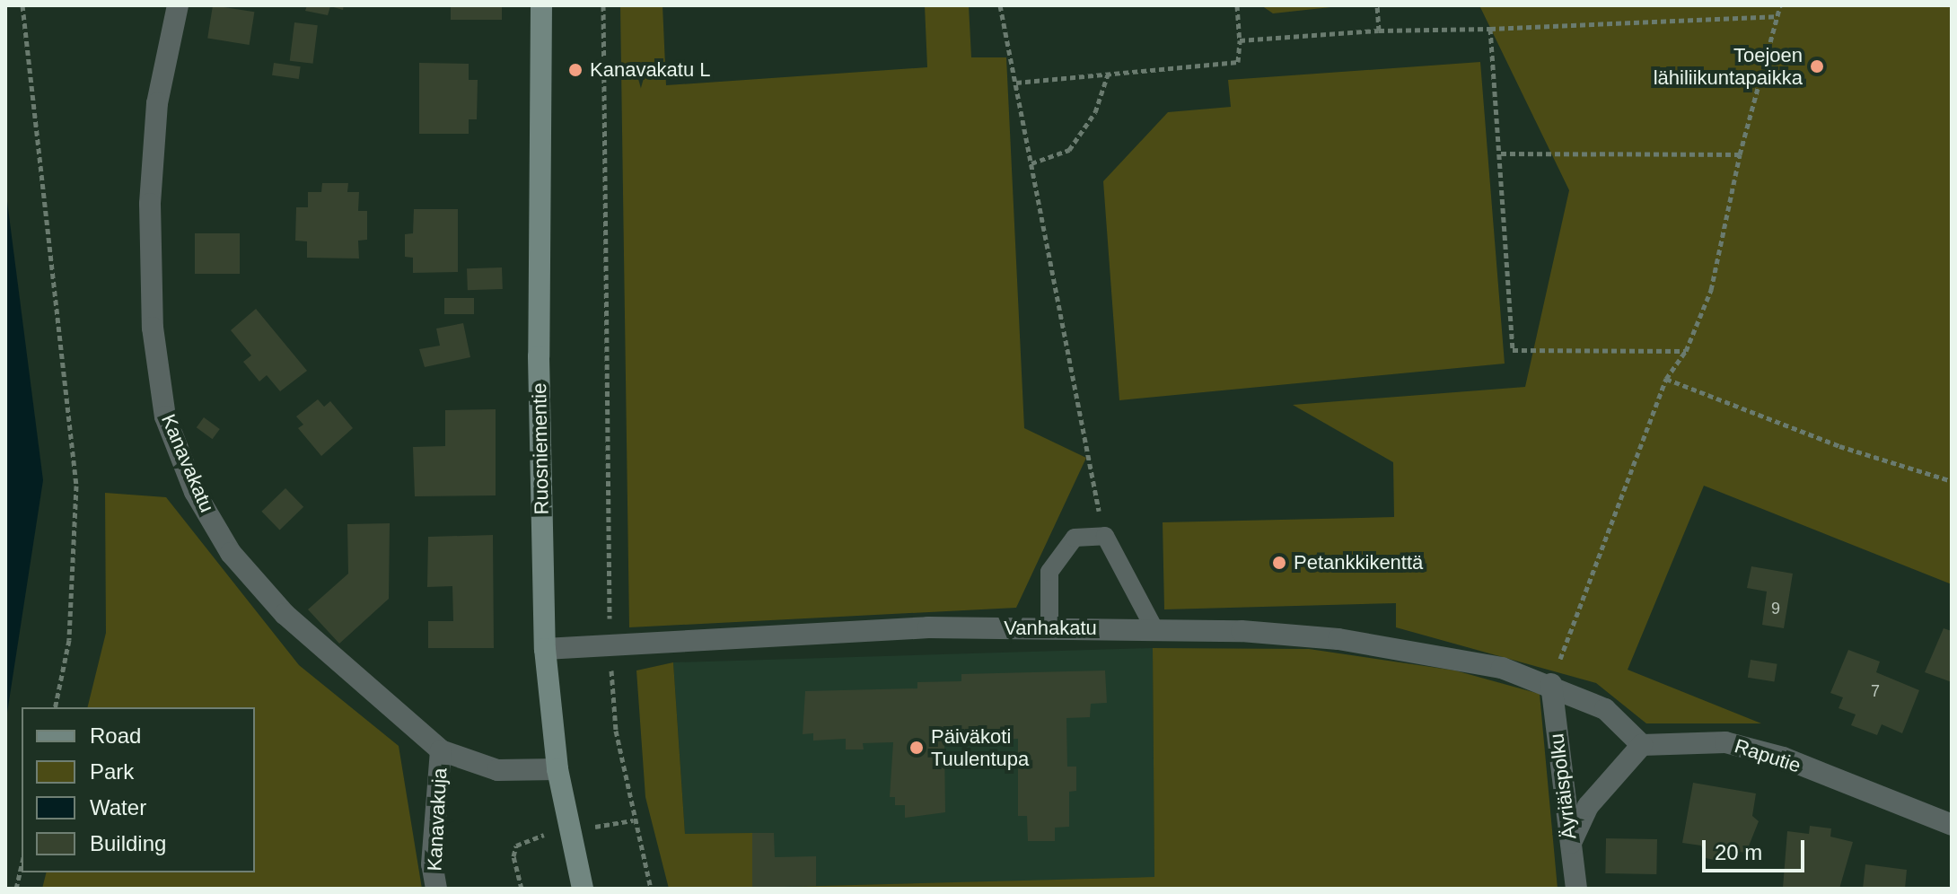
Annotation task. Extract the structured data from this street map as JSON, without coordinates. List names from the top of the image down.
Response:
{
  "streets": {
    "main road": ["Ruosniementie"],
    "street": [
      "Kanavakatu",
      "Vanhakatu",
      "Raputie",
      "Äyriäispolku",
      "Kanavakuja"
    ]
  },
  "crossings": [
    ["Ruosniementie", "Kanavakatu"],
    ["Ruosniementie", "Vanhakatu"],
    ["Kanavakatu", "Kanavakuja"],
    ["Vanhakatu", "Äyriäispolku"]
  ],
  "places": [
    "Toejoen lähiliikuntapaikka",
    "Kanavakatu L",
    "Petankkikenttä",
    "Päiväkoti Tuulentupa"
  ],
  "house_numbers": ["9", "7"],
  "legend": [
    "Road",
    "Park",
    "Water",
    "Building"
  ],
  "scale_bar": "20 m"
}
